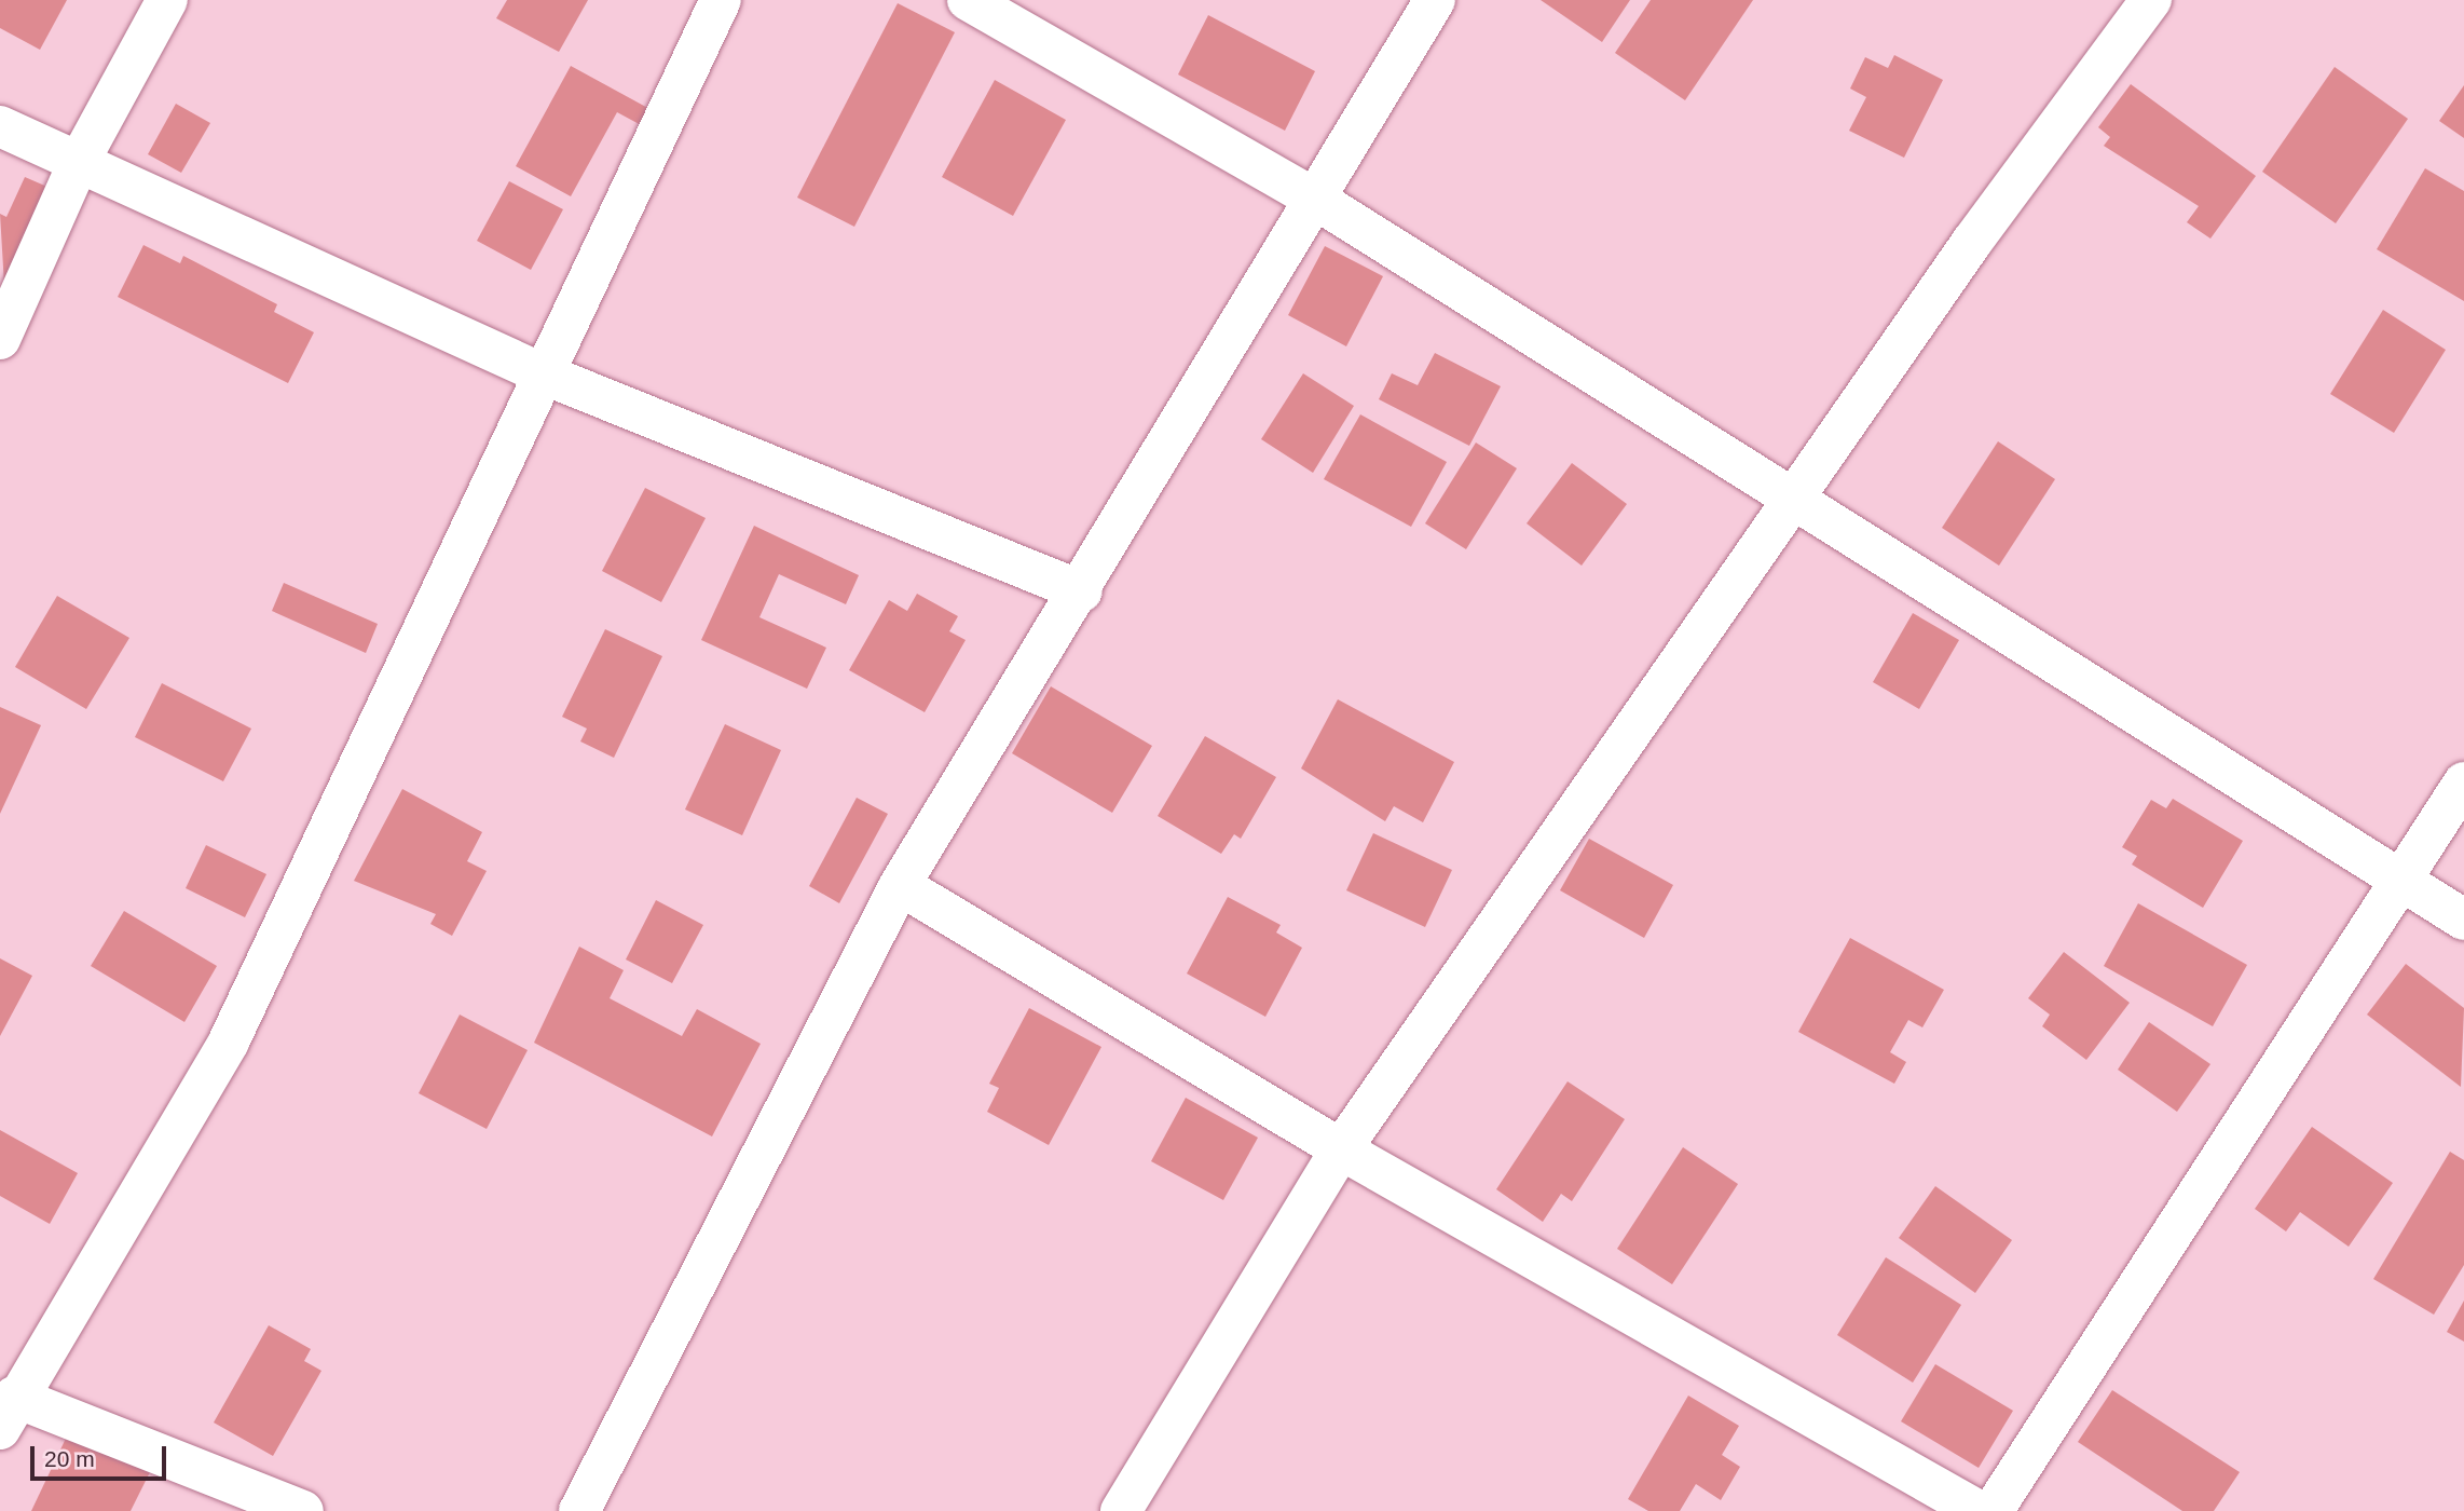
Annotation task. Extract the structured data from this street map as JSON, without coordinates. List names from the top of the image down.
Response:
{
  "scale_bar": "20 m"
}
